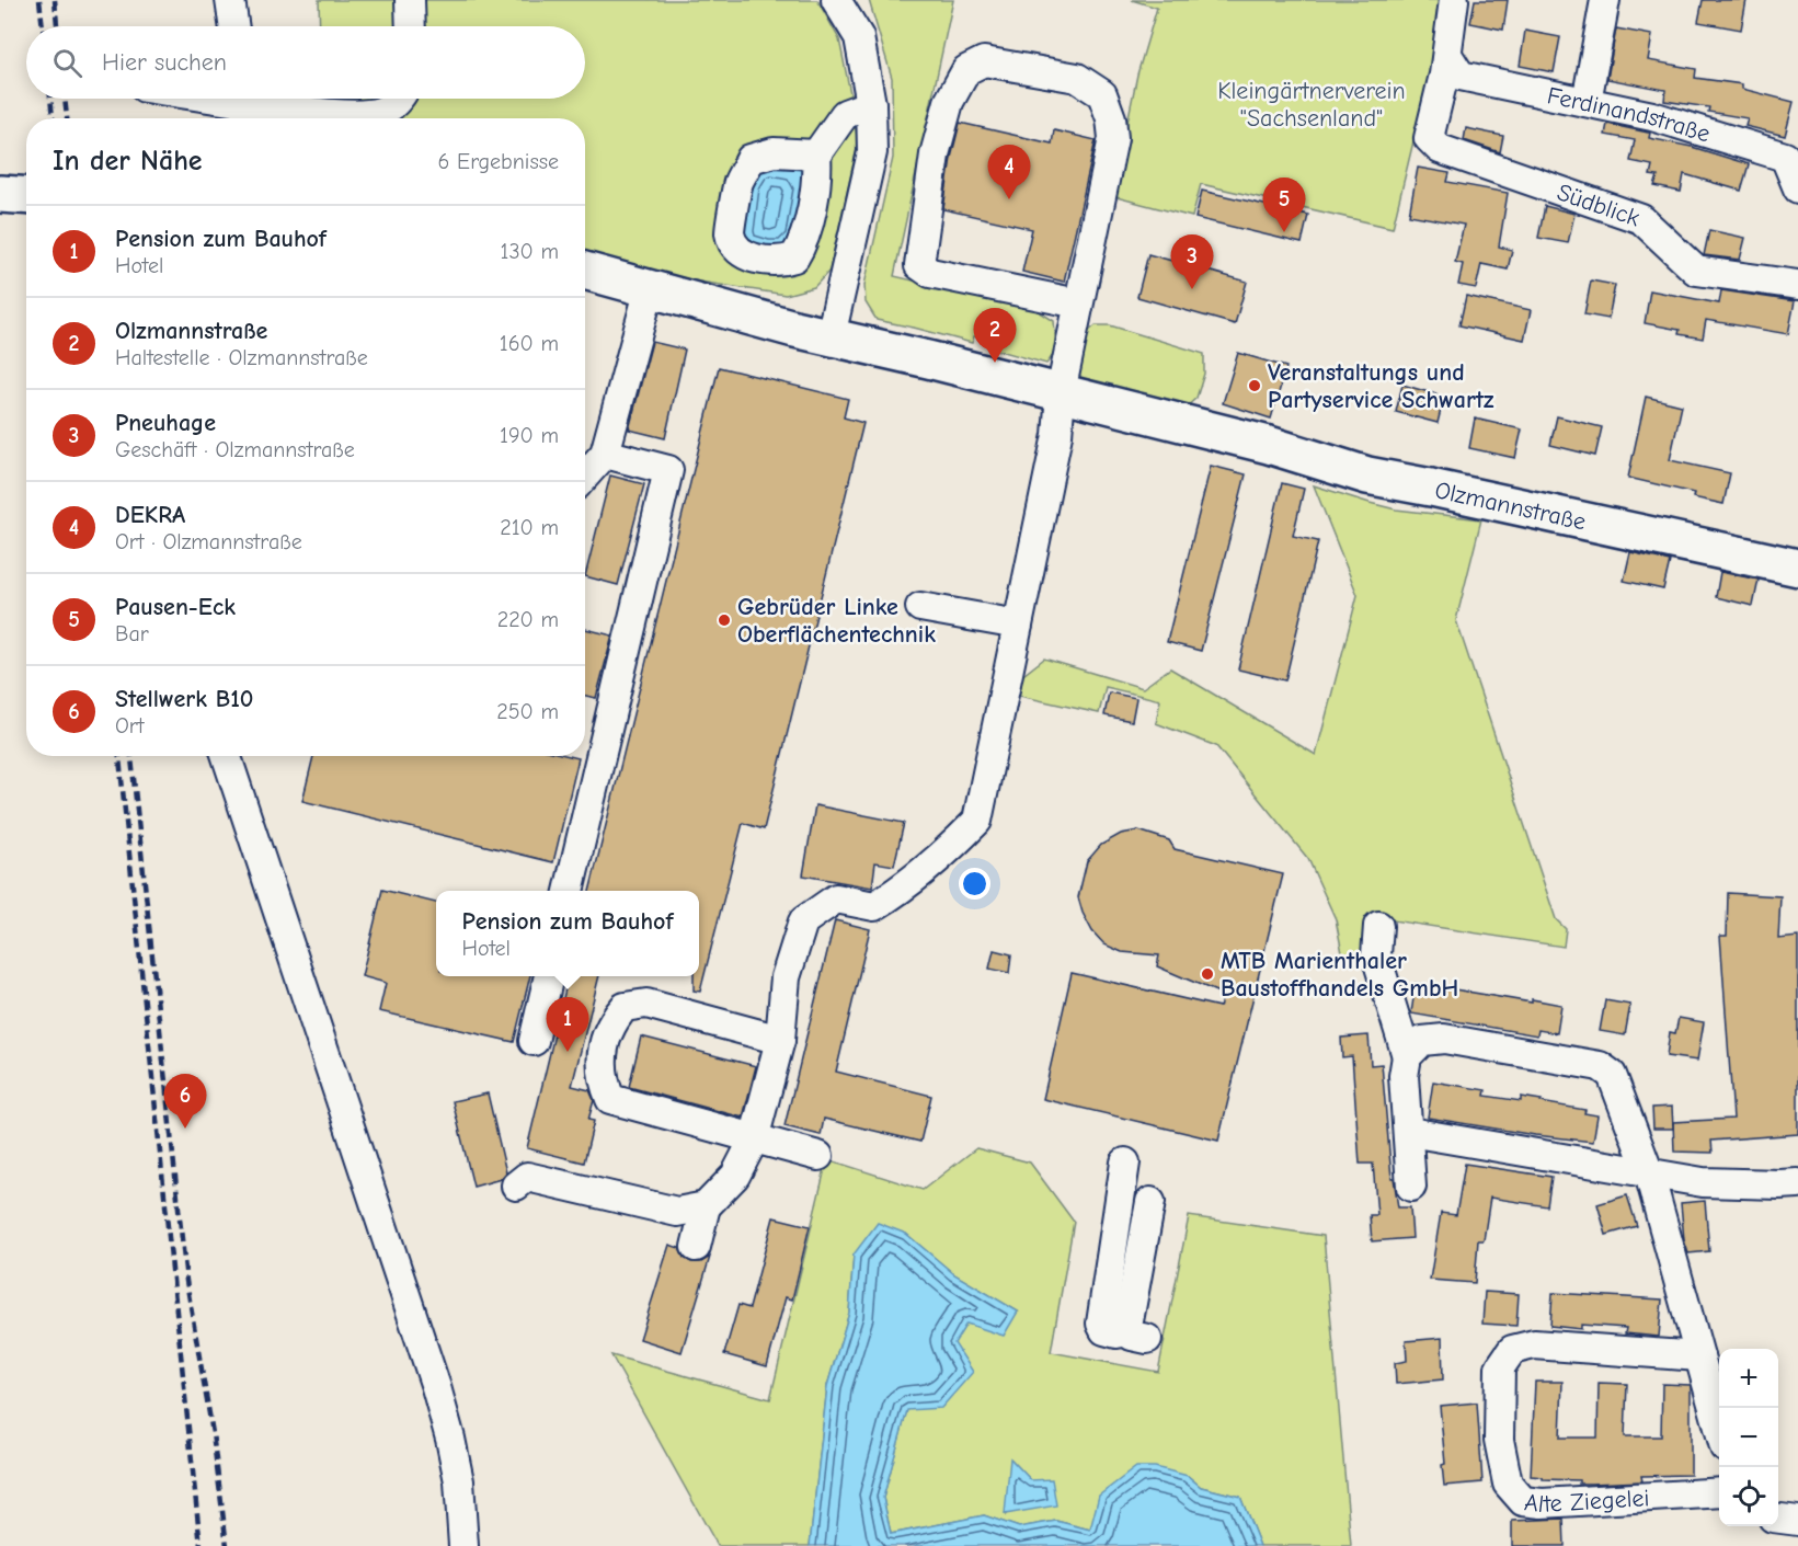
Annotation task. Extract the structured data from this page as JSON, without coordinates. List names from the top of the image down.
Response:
{
  "streets": {
    "main road": ["Olzmannstraße"],
    "street": ["Ferdinandstraße", "Südblick", "Alte Ziegelei"]
  },
  "crossings": [
    ["Ferdinandstraße", "Südblick"]
  ],
  "parks": ["Kleingärtnerverein \"Sachsenland\""],
  "places": ["Veranstaltungs und Partyservice Schwartz", "Gebrüder Linke Oberflächentechnik", "MTB Marienthaler Baustoffhandels GmbH"],
  "page": {
    "search": "Hier suchen",
    "heading": ["In der Nähe", "6 Ergebnisse"],
    "pins": [
      "4",
      "5",
      "3",
      "2",
      "1",
      "6"
    ],
    "list": [
      {
        "mark": "1",
        "name": "Pension zum Bauhof",
        "note": "Hotel",
        "value": "130 m"
      },
      {
        "mark": "2",
        "name": "Olzmannstraße",
        "note": "Haltestelle · Olzmannstraße",
        "value": "160 m"
      },
      {
        "mark": "3",
        "name": "Pneuhage",
        "note": "Geschäft · Olzmannstraße",
        "value": "190 m"
      },
      {
        "mark": "4",
        "name": "DEKRA",
        "note": "Ort · Olzmannstraße",
        "value": "210 m"
      },
      {
        "mark": "5",
        "name": "Pausen-Eck",
        "note": "Bar",
        "value": "220 m"
      },
      {
        "mark": "6",
        "name": "Stellwerk B10",
        "note": "Ort",
        "value": "250 m"
      }
    ],
    "popup": ["Pension zum Bauhof", "Hotel"],
    "map_buttons": ["+", "−"]
  }
}
